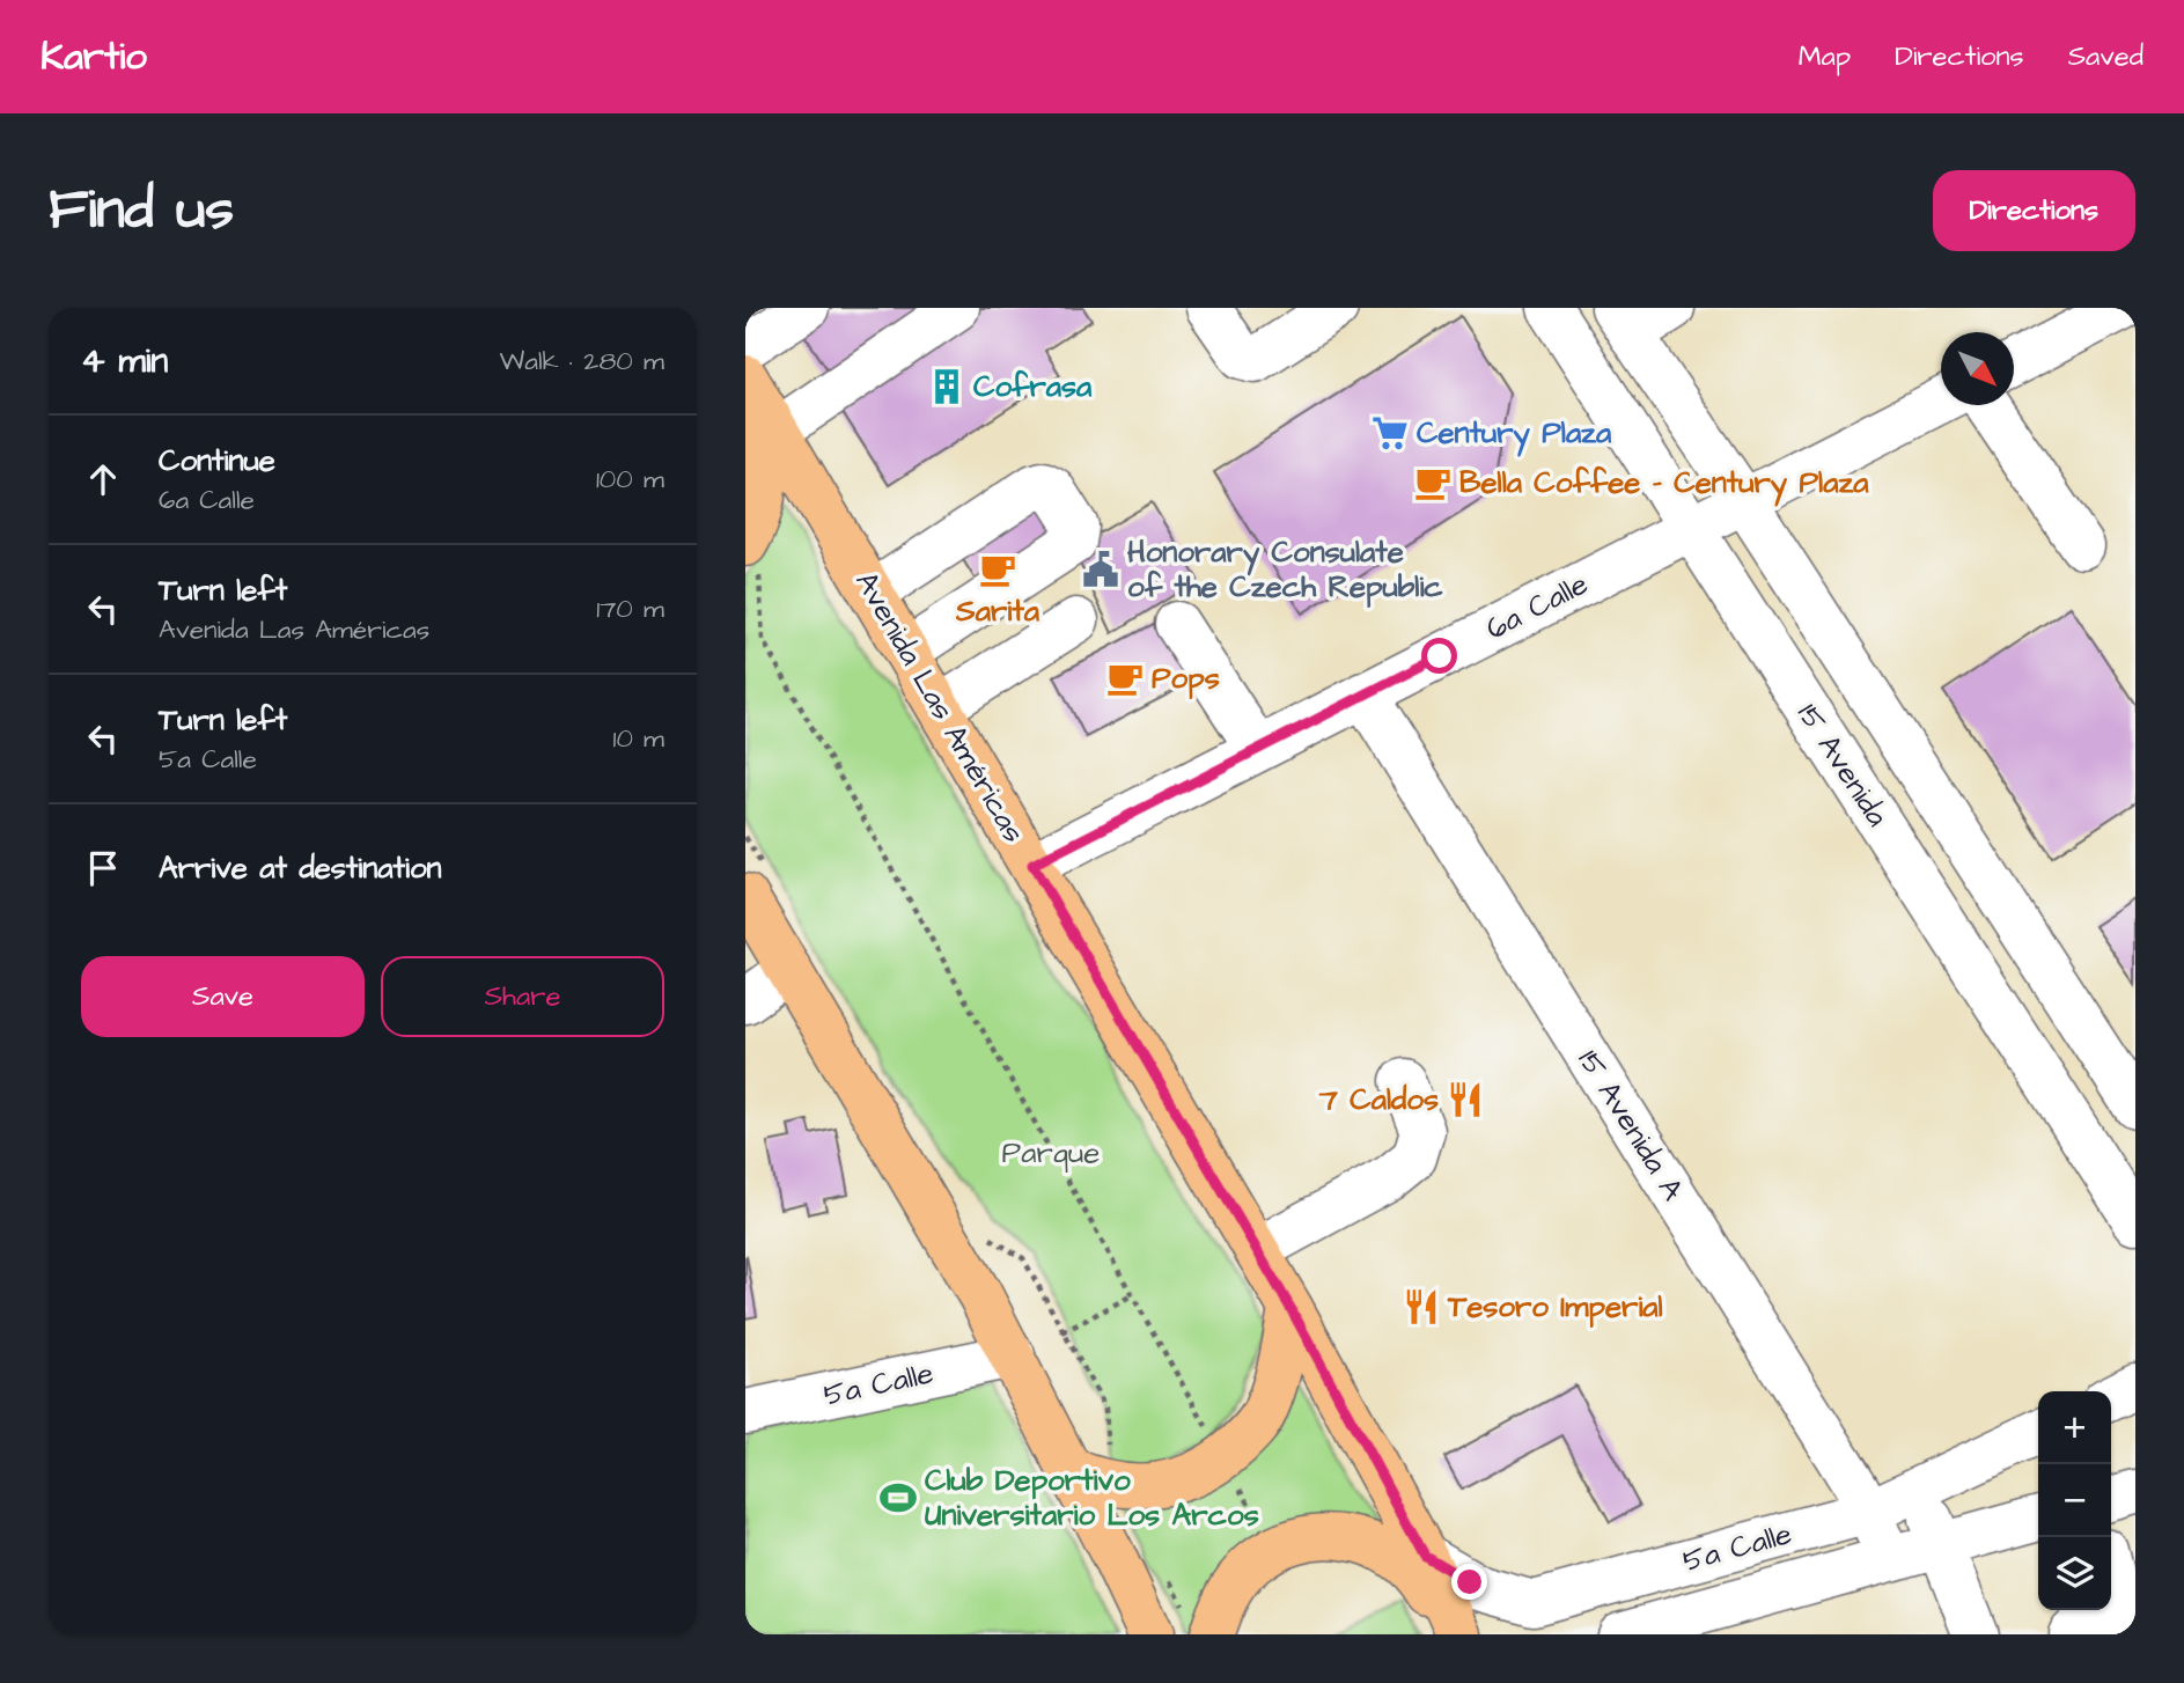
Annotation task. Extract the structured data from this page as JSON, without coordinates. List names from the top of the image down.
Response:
{
  "streets": {
    "main road": ["Avenida Las Américas"],
    "street": [
      "6a Calle",
      "15 Avenida",
      "15 Avenida A",
      "5a Calle"
    ]
  },
  "crossings": [
    ["6a Calle", "Avenida Las Américas"],
    ["6a Calle", "15 Avenida"],
    ["6a Calle", "15 Avenida A"],
    ["Avenida Las Américas", "5a Calle"],
    ["15 Avenida A", "5a Calle"]
  ],
  "parks": ["Parque"],
  "places": {
    "building": ["Cofrasa"],
    "supermarket": ["Century Plaza"],
    "cafe": ["Bella Coffee - Century Plaza", "Sarita", "Pops"],
    "public building": ["Honorary Consulate of the Czech Republic"],
    "restaurant": ["7 Caldos", "Tesoro Imperial"],
    "sports": ["Club Deportivo Universitario Los Arcos"]
  },
  "north": "bottom right",
  "page": {
    "header": "Kartio",
    "nav": ["Map", "Directions", "Saved"],
    "buttons": [
      "Directions",
      ["Save", "Share"]
    ],
    "title": "Find us",
    "heading": ["4 min", "Walk · 280 m"],
    "list": [
      ["Continue", "6a Calle", "100 m"],
      ["Turn left", "Avenida Las Américas", "170 m"],
      ["Turn left", "5a Calle", "10 m"],
      "Arrive at destination"
    ],
    "map_buttons": ["+", "−"]
  }
}
